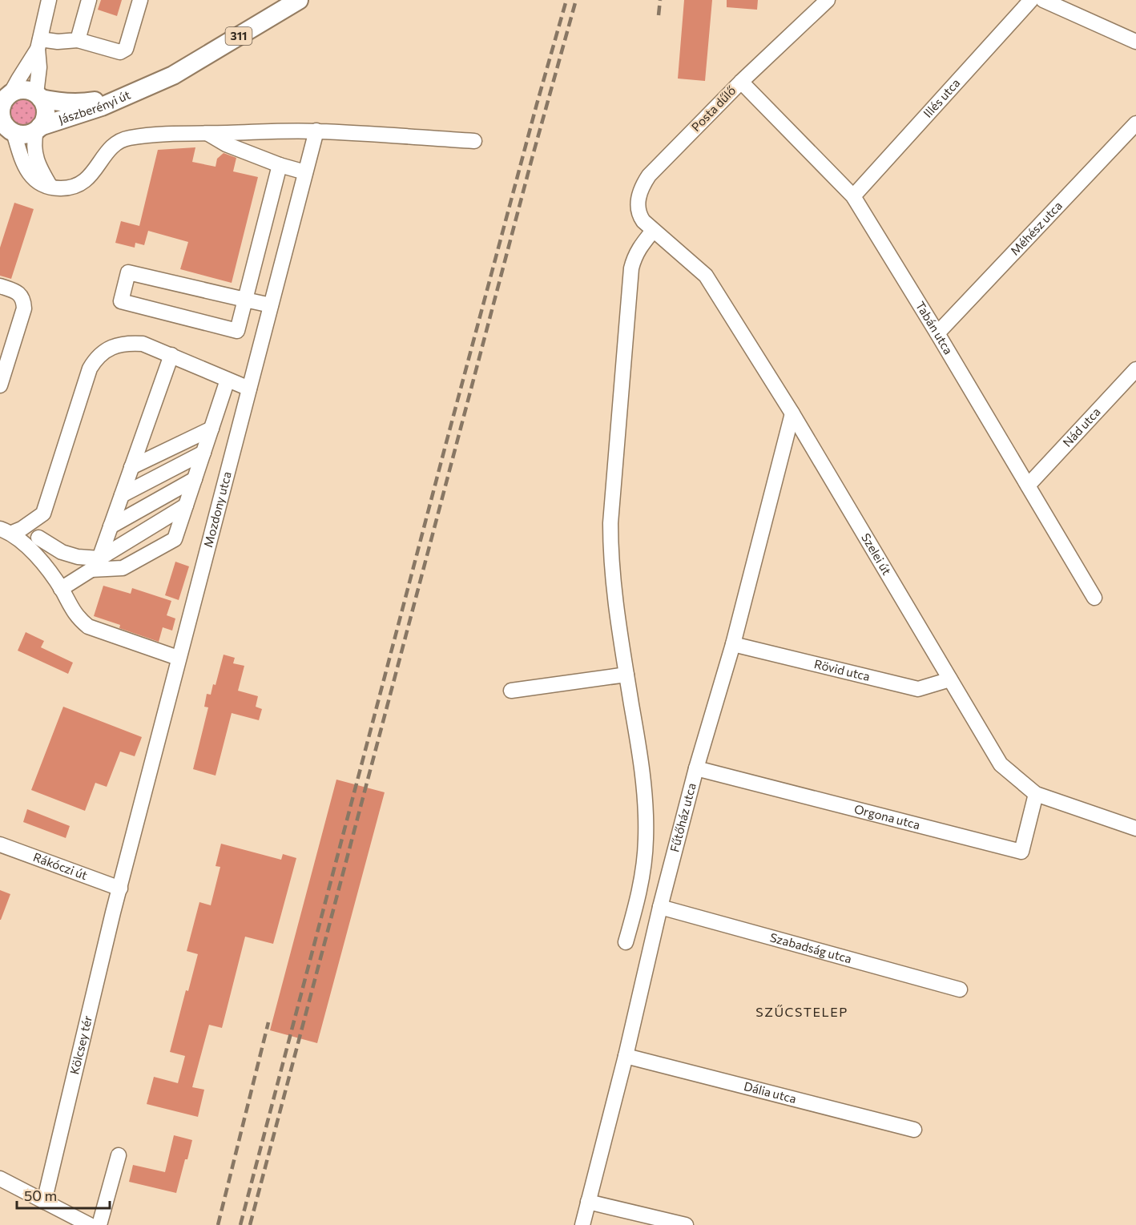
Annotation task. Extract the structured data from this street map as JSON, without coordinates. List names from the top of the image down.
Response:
{
  "streets": {
    "main road": ["311", "Jászberényi út"],
    "street": [
      "Illés utca",
      "Posta dűlő",
      "Méhész utca",
      "Tabán utca",
      "Nád utca",
      "Mozdony utca",
      "Szelei út",
      "Rövid utca",
      "Orgona utca",
      "Fűtőház utca",
      "Rákóczi út",
      "Szabadság utca",
      "Kölcsey tér",
      "Dália utca"
    ]
  },
  "crossings": [
    ["311", "Jászberényi út"],
    ["Illés utca", "Tabán utca"],
    ["Posta dűlő", "Tabán utca"],
    ["Posta dűlő", "Szelei út"],
    ["Méhész utca", "Tabán utca"],
    ["Tabán utca", "Nád utca"],
    ["Mozdony utca", "Rákóczi út"],
    ["Mozdony utca", "Kölcsey tér"],
    ["Szelei út", "Rövid utca"],
    ["Szelei út", "Orgona utca"],
    ["Szelei út", "Fűtőház utca"],
    ["Rövid utca", "Fűtőház utca"],
    ["Orgona utca", "Fűtőház utca"],
    ["Fűtőház utca", "Szabadság utca"],
    ["Fűtőház utca", "Dália utca"],
    ["Rákóczi út", "Kölcsey tér"]
  ],
  "districts": ["SZŰCSTELEP"],
  "scale_bar": "50 m"
}
